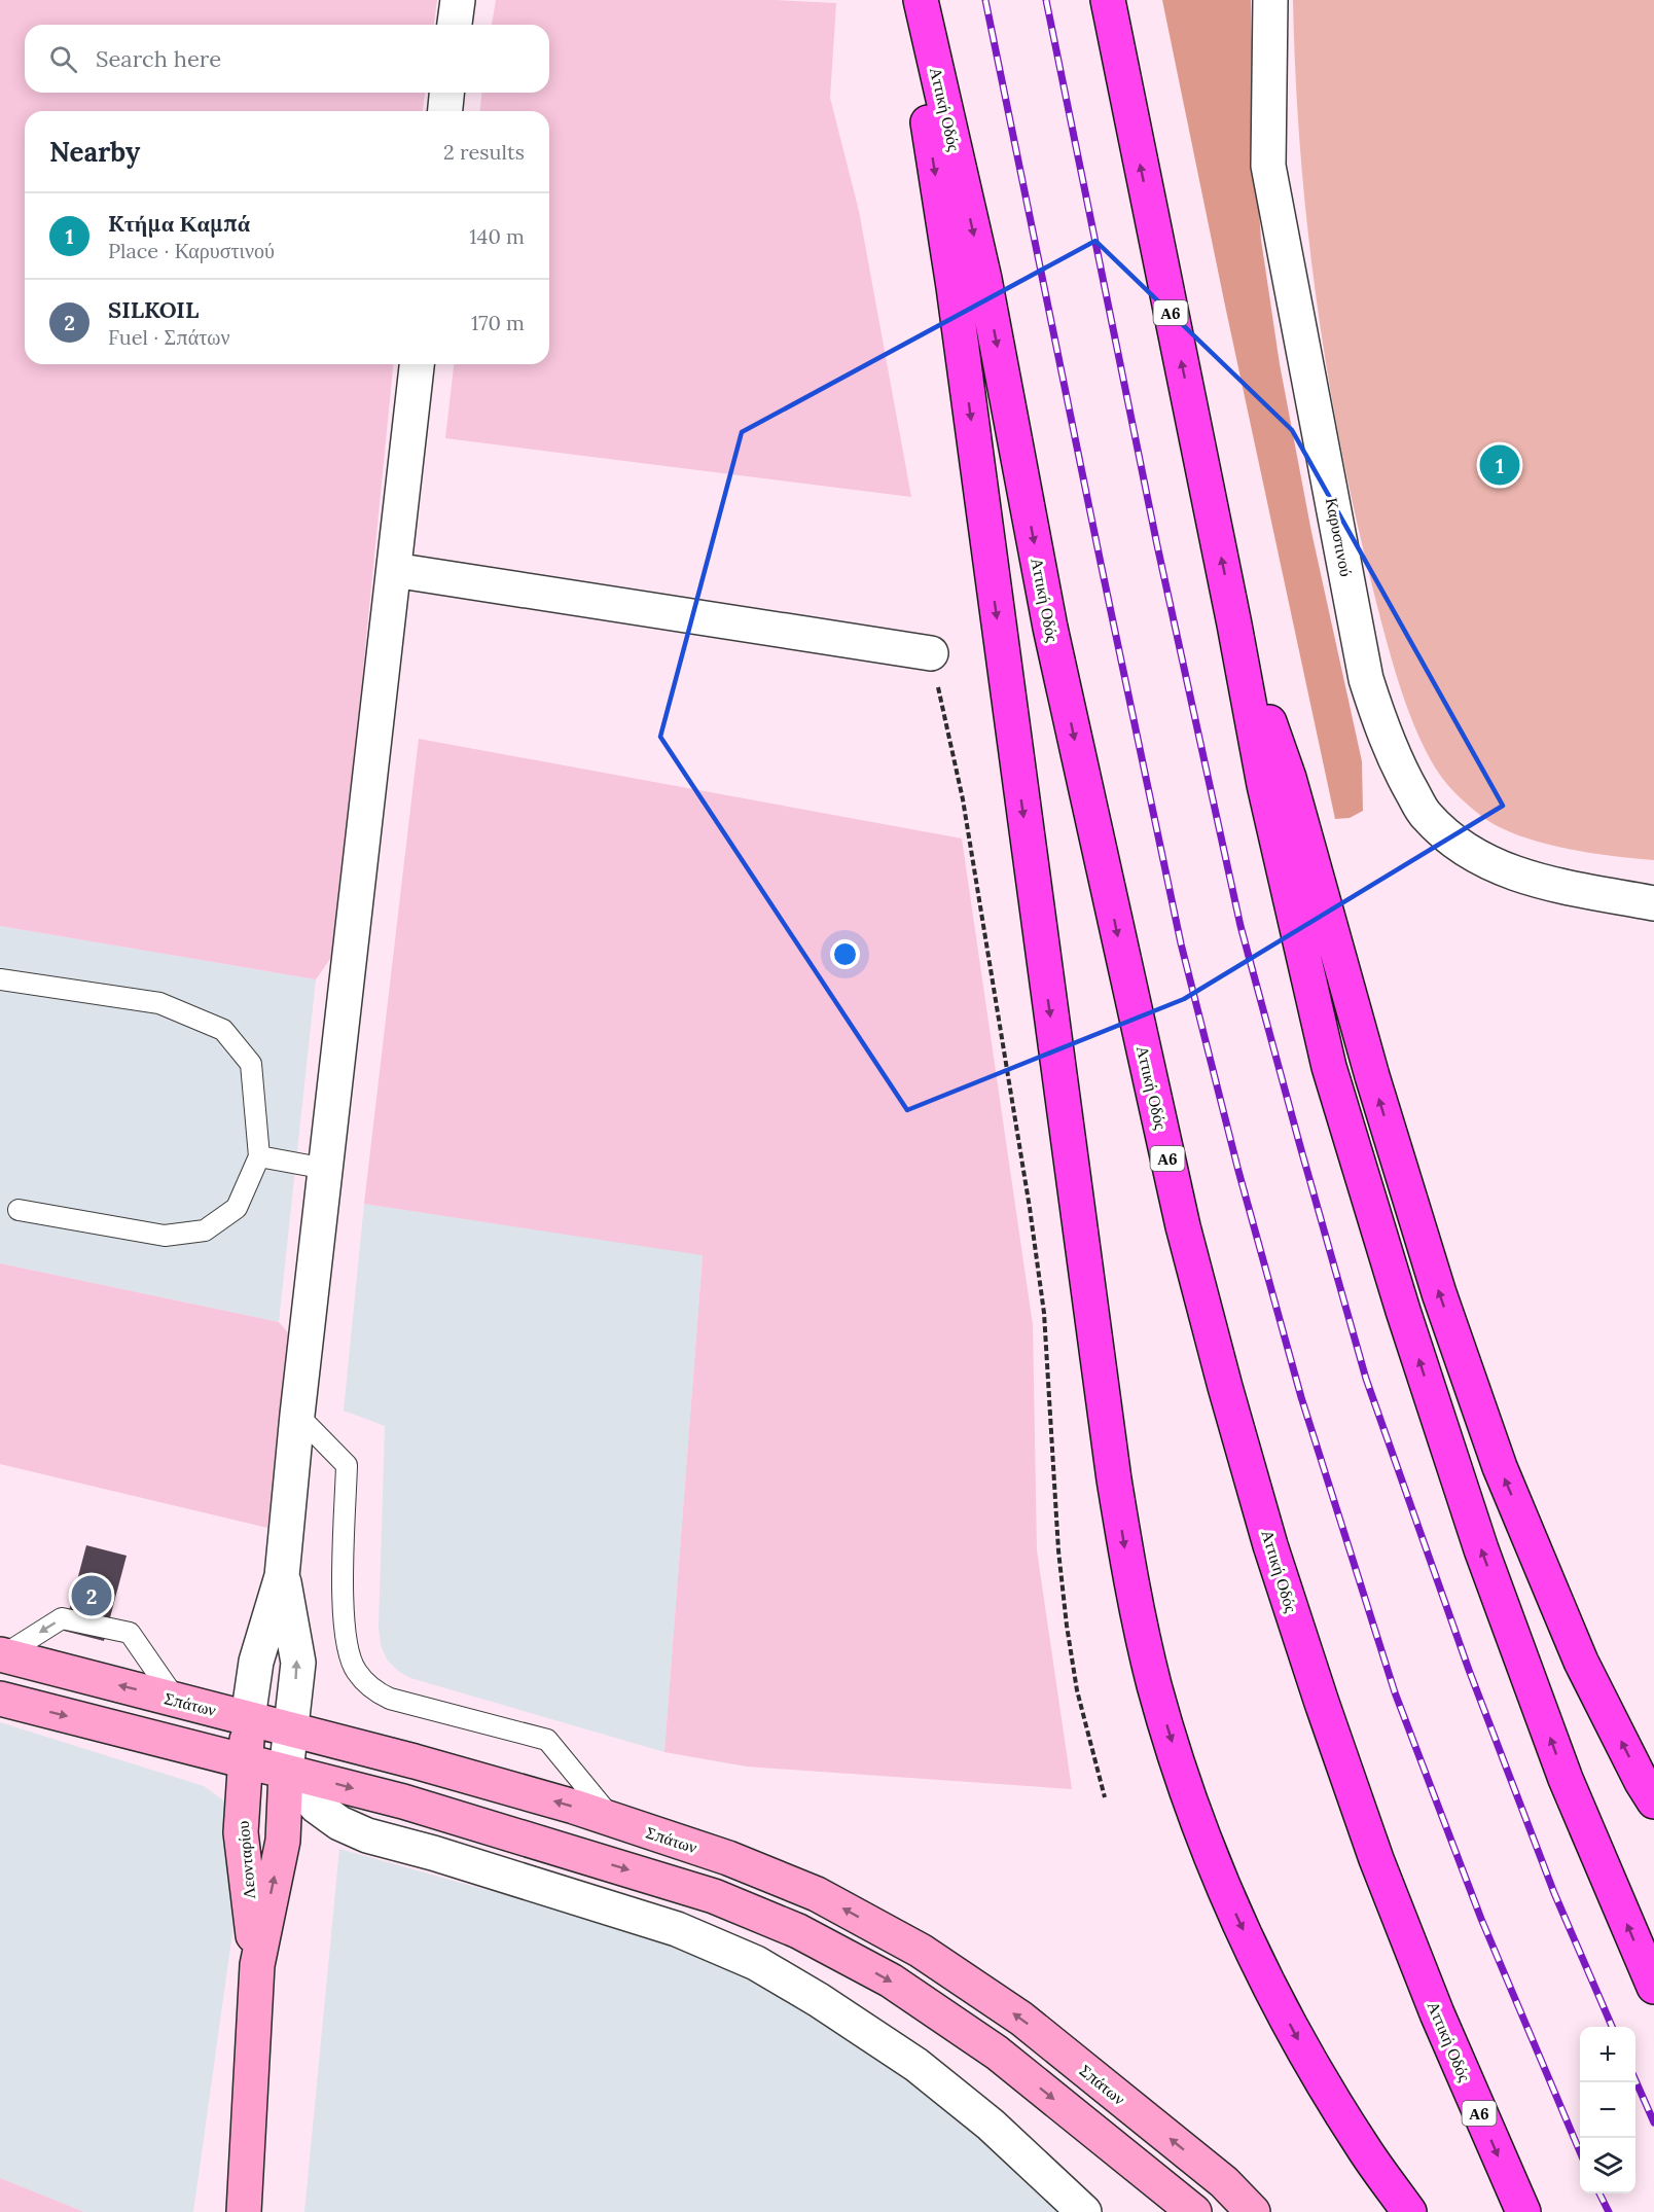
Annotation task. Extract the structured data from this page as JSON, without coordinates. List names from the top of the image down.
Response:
{
  "streets": {
    "highway": ["Αττική Οδός", "Α6"],
    "main road": ["Σπάτων", "Λεονταρίου"],
    "street": ["Καρυστινού"]
  },
  "crossings": [
    ["Σπάτων", "Λεονταρίου"]
  ],
  "page": {
    "search": "Search here",
    "heading": ["Nearby", "2 results"],
    "list": [
      {
        "mark": "1",
        "name": "Kτήμα Καμπά",
        "note": "Place · Καρυστινού",
        "value": "140 m"
      },
      {
        "mark": "2",
        "name": "SILKOIL",
        "note": "Fuel · Σπάτων",
        "value": "170 m"
      }
    ],
    "pins": ["1", "2"],
    "map_buttons": ["+", "−"]
  }
}
